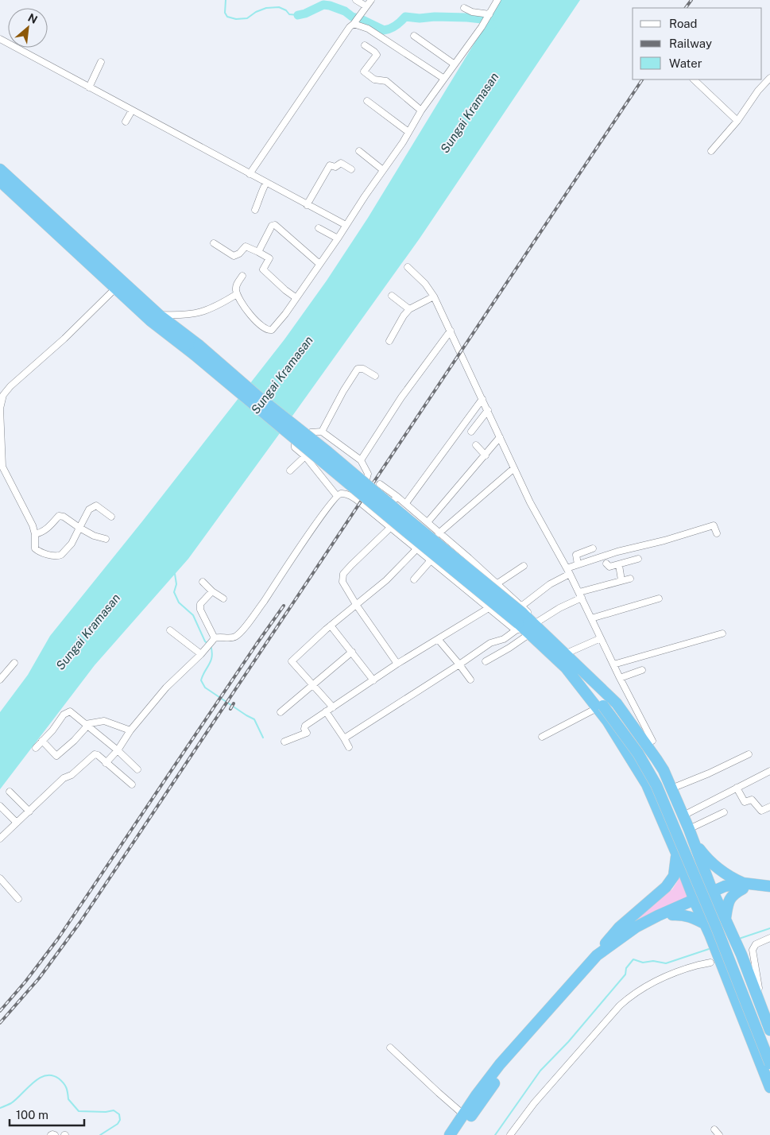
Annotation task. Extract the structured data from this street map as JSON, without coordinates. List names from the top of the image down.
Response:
{
  "water": ["Sungai Kramasan"],
  "legend": ["Road", "Railway", "Water"],
  "scale_bar": "100 m",
  "north": "top right"
}
